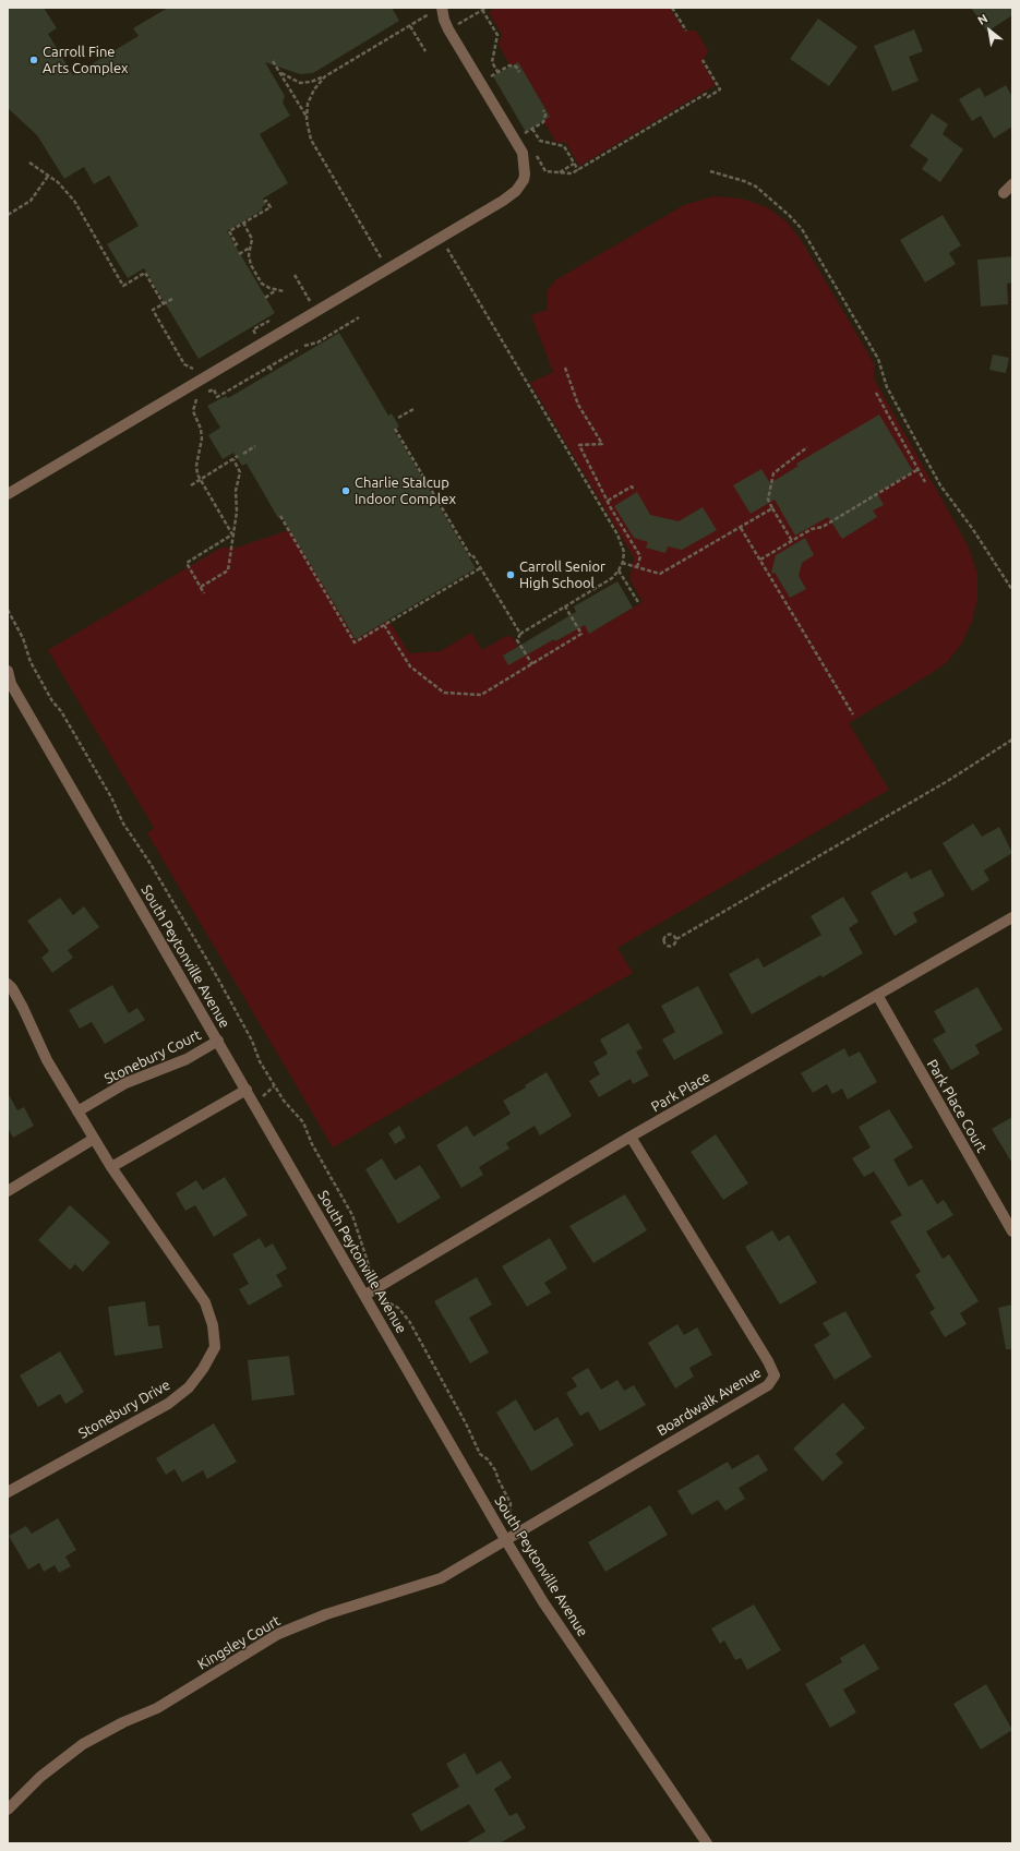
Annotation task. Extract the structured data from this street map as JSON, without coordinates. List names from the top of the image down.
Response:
{
  "streets": {
    "street": [
      "South Peytonville Avenue",
      "Stonebury Court",
      "Park Place",
      "Park Place Court",
      "Boardwalk Avenue",
      "Stonebury Drive",
      "Kingsley Court"
    ]
  },
  "crossings": [
    ["South Peytonville Avenue", "Stonebury Court"],
    ["South Peytonville Avenue", "Park Place"],
    ["South Peytonville Avenue", "Boardwalk Avenue"],
    ["South Peytonville Avenue", "Kingsley Court"],
    ["Stonebury Court", "Stonebury Drive"],
    ["Park Place", "Park Place Court"],
    ["Park Place", "Boardwalk Avenue"],
    ["Boardwalk Avenue", "Kingsley Court"]
  ],
  "places": ["Carroll Fine Arts Complex", "Charlie Stalcup Indoor Complex", "Carroll Senior High School"],
  "north": "top left"
}
